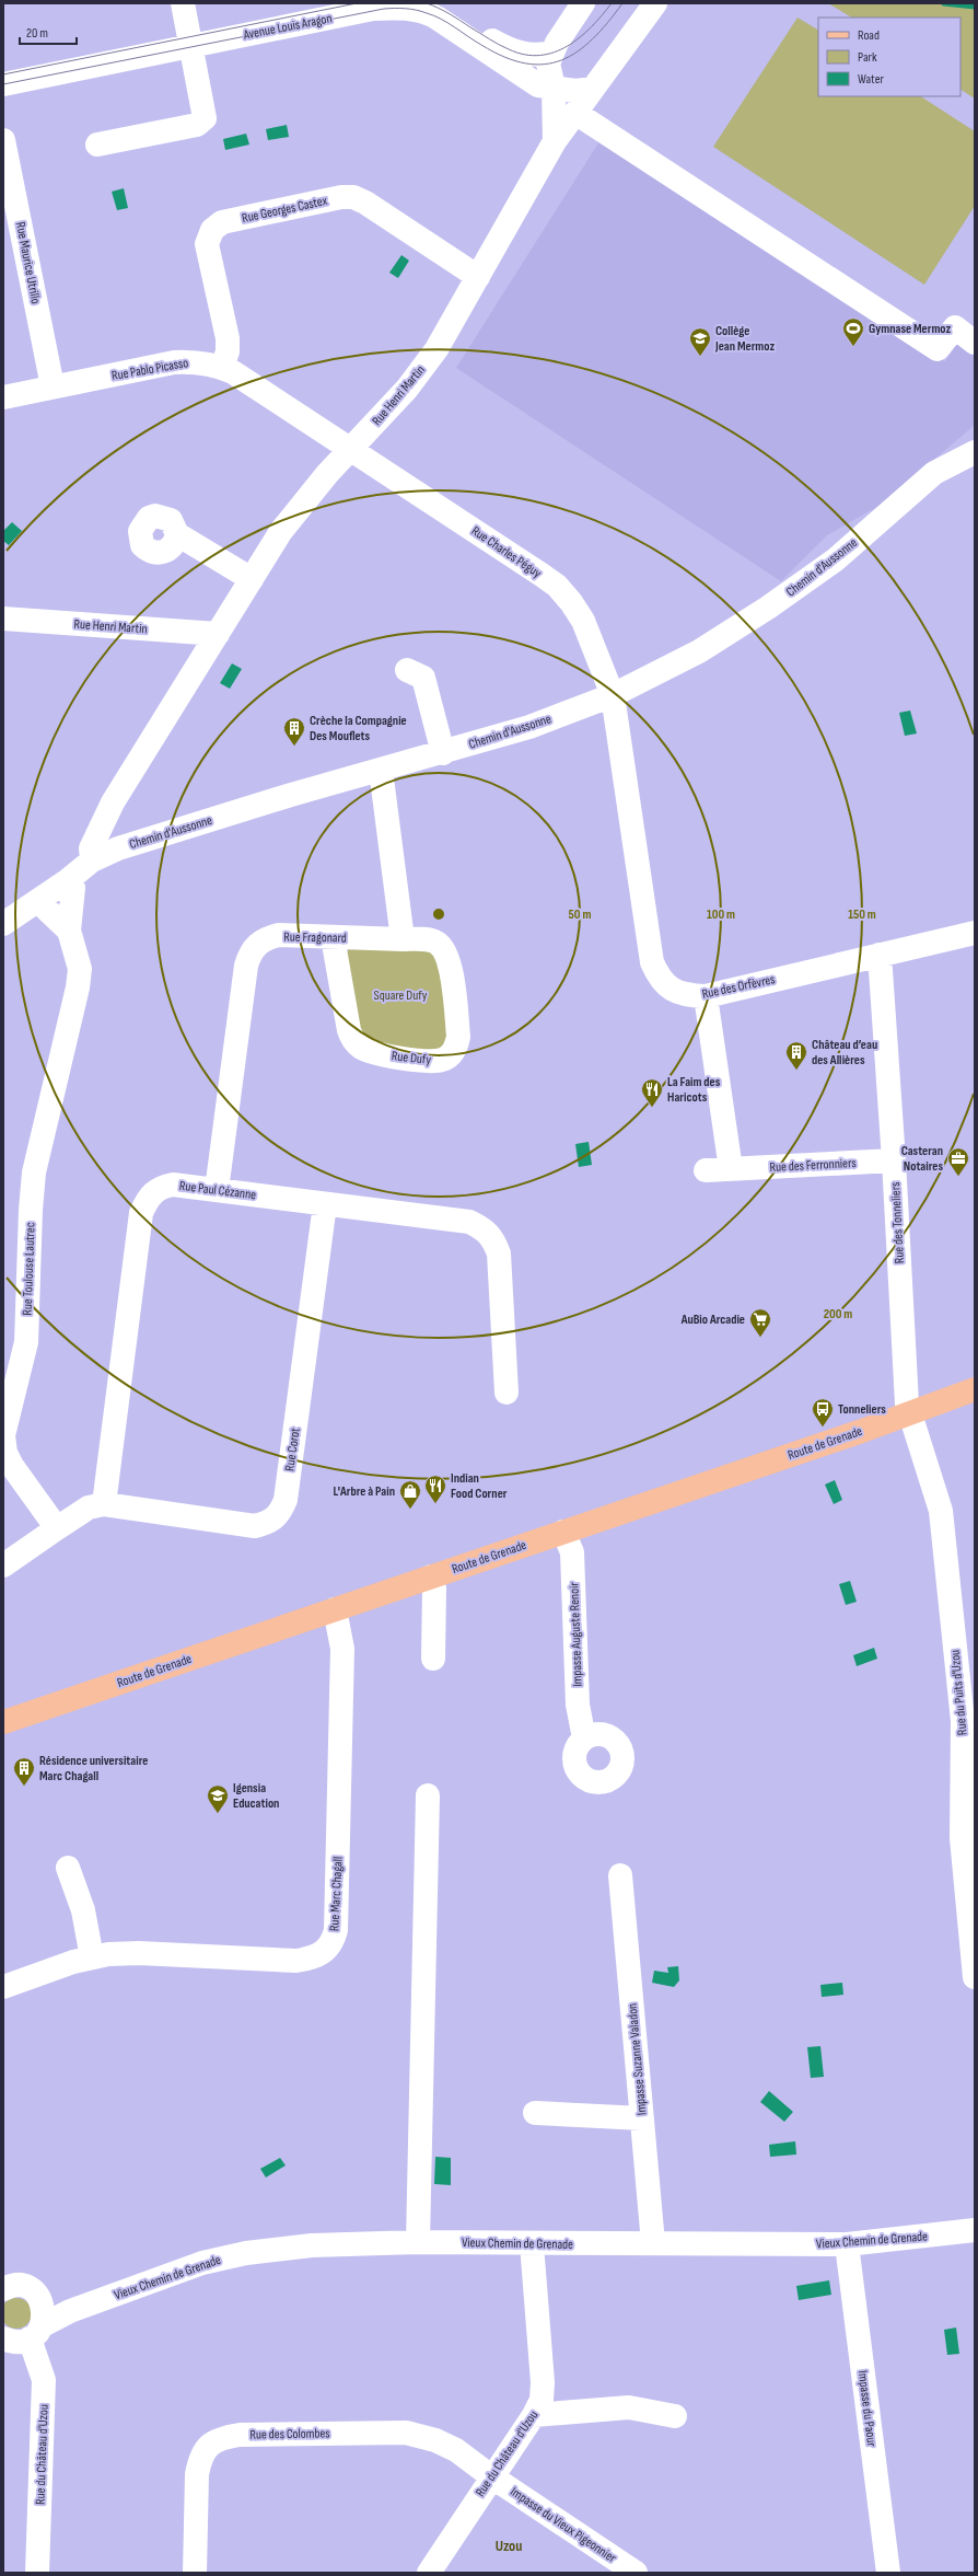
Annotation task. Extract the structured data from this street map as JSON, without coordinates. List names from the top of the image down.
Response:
{
  "streets": {
    "main road": ["Route de Grenade"],
    "street": [
      "Avenue Louis Aragon",
      "Rue Georges Castex",
      "Rue Maurice Utrillo",
      "Rue Pablo Picasso",
      "Rue Henri Martin",
      "Rue Charles Péguy",
      "Chemin d'Aussonne",
      "Rue Fragonard",
      "Rue des Orfèvres",
      "Rue Dufy",
      "Rue des Ferronniers",
      "Rue Paul Cézanne",
      "Rue des Tonneliers",
      "Rue Toulouse Lautrec",
      "Rue Corot",
      "Impasse Auguste Renoir",
      "Rue du Puits d'Uzou",
      "Rue Marc Chagall",
      "Impasse Suzanne Valadon",
      "Vieux Chemin de Grenade",
      "Impasse du Paour",
      "Rue des Colombes",
      "Rue du Château d'Uzou",
      "Impasse du Vieux Pigeonnier"
    ]
  },
  "crossings": [
    ["Avenue Louis Aragon", "Rue Henri Martin"],
    ["Rue Georges Castex", "Rue Pablo Picasso"],
    ["Rue Georges Castex", "Rue Henri Martin"],
    ["Rue Maurice Utrillo", "Rue Pablo Picasso"],
    ["Rue Pablo Picasso", "Rue Henri Martin"],
    ["Rue Pablo Picasso", "Rue Charles Péguy"],
    ["Rue Henri Martin", "Rue Charles Péguy"],
    ["Rue Henri Martin", "Chemin d'Aussonne"],
    ["Rue Charles Péguy", "Chemin d'Aussonne"],
    ["Rue Charles Péguy", "Rue des Orfèvres"],
    ["Chemin d'Aussonne", "Rue des Orfèvres"],
    ["Chemin d'Aussonne", "Rue Toulouse Lautrec"],
    ["Rue Fragonard", "Rue Dufy"],
    ["Rue Fragonard", "Rue Paul Cézanne"],
    ["Rue des Orfèvres", "Rue des Tonneliers"],
    ["Rue des Ferronniers", "Rue des Tonneliers"],
    ["Rue Paul Cézanne", "Rue Corot"],
    ["Rue des Tonneliers", "Route de Grenade"],
    ["Rue des Tonneliers", "Rue du Puits d'Uzou"],
    ["Route de Grenade", "Impasse Auguste Renoir"],
    ["Route de Grenade", "Rue du Puits d'Uzou"],
    ["Route de Grenade", "Rue Marc Chagall"],
    ["Impasse Suzanne Valadon", "Vieux Chemin de Grenade"],
    ["Vieux Chemin de Grenade", "Impasse du Paour"],
    ["Vieux Chemin de Grenade", "Rue du Château d'Uzou"],
    ["Rue des Colombes", "Rue du Château d'Uzou"],
    ["Rue des Colombes", "Impasse du Vieux Pigeonnier"],
    ["Rue du Château d'Uzou", "Impasse du Vieux Pigeonnier"]
  ],
  "districts": ["Uzou"],
  "parks": ["Square Dufy"],
  "places": {
    "sports": ["Gymnase Mermoz"],
    "school or university": ["Collège Jean Mermoz", "Igensia Education"],
    "building": ["Crèche la Compagnie Des Mouflets", "Château d’eau des Allières", "Résidence universitaire Marc Chagall"],
    "restaurant": ["La Faim des Haricots", "Indian Food Corner"],
    "office": ["Casteran Notaires"],
    "supermarket": ["AuBio Arcadie"],
    "bus stop": ["Tonneliers"],
    "shop": ["L'Arbre à Pain"]
  },
  "legend": ["Road", "Park", "Water"],
  "scale_bar": "20 m",
  "rings": [
    "50 m",
    "100 m",
    "150 m",
    "200 m"
  ]
}
